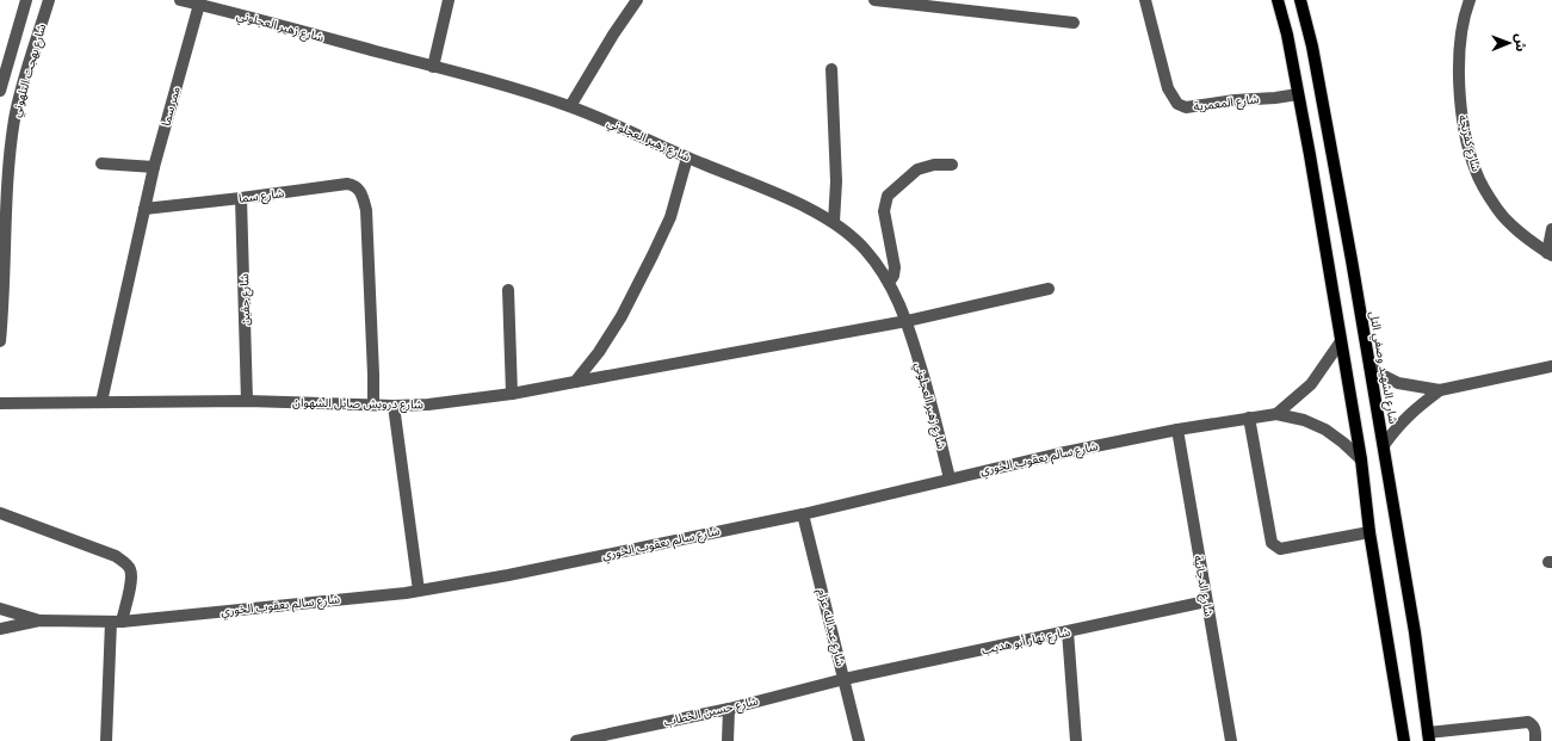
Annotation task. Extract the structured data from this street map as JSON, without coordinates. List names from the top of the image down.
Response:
{
  "streets": {
    "main road": ["شارع الشهيد وصفي التل"],
    "street": [
      "شارع زهير العجلوني",
      "شارع بهجت التلهوني",
      "شارع المعمرية",
      "ممر سما",
      "شارع كفرنجة",
      "شارع سما",
      "شارع جفين",
      "شارع درويش صايل الشهوان",
      "شارع سالم يعقوب الخوري",
      "شارع الدجانية",
      "شارع عبدالله عزام",
      "شارع نهار أبو هديب",
      "شارع حسين الخطاب"
    ]
  },
  "crossings": [
    ["شارع زهير العجلوني", "ممر سما"],
    ["شارع زهير العجلوني", "شارع درويش صايل الشهوان"],
    ["شارع زهير العجلوني", "شارع سالم يعقوب الخوري"],
    ["ممر سما", "شارع سما"],
    ["شارع سما", "شارع جفين"],
    ["شارع سما", "شارع درويش صايل الشهوان"],
    ["شارع جفين", "شارع درويش صايل الشهوان"],
    ["شارع سالم يعقوب الخوري", "شارع الدجانية"],
    ["شارع سالم يعقوب الخوري", "شارع عبدالله عزام"],
    ["شارع الدجانية", "شارع نهار أبو هديب"],
    ["شارع عبدالله عزام", "شارع نهار أبو هديب"],
    ["شارع عبدالله عزام", "شارع حسين الخطاب"],
    ["شارع نهار أبو هديب", "شارع حسين الخطاب"]
  ],
  "north": "right"
}
